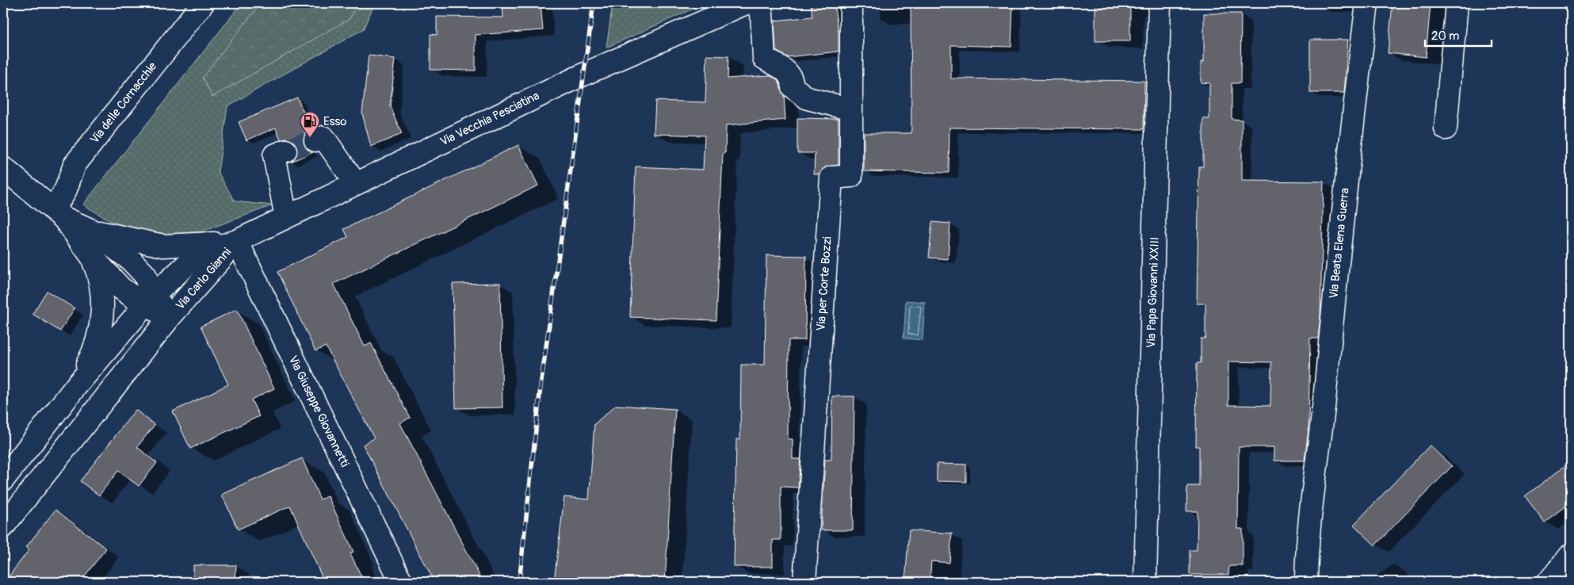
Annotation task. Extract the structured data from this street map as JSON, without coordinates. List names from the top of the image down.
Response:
{
  "streets": {
    "street": [
      "Via delle Cornacchie",
      "Via Vecchia Pesciatina",
      "Via Beata Elena Guerra",
      "Via Carlo Gianni",
      "Via per Corte Bozzi",
      "Via Papa Giovanni XXIII",
      "Via Giuseppe Giovannetti"
    ]
  },
  "crossings": [
    ["Via Vecchia Pesciatina", "Via Carlo Gianni"],
    ["Via Vecchia Pesciatina", "Via Giuseppe Giovannetti"],
    ["Via Carlo Gianni", "Via Giuseppe Giovannetti"]
  ],
  "places": {
    "fuel station": ["Esso"]
  },
  "scale_bar": "20 m"
}
